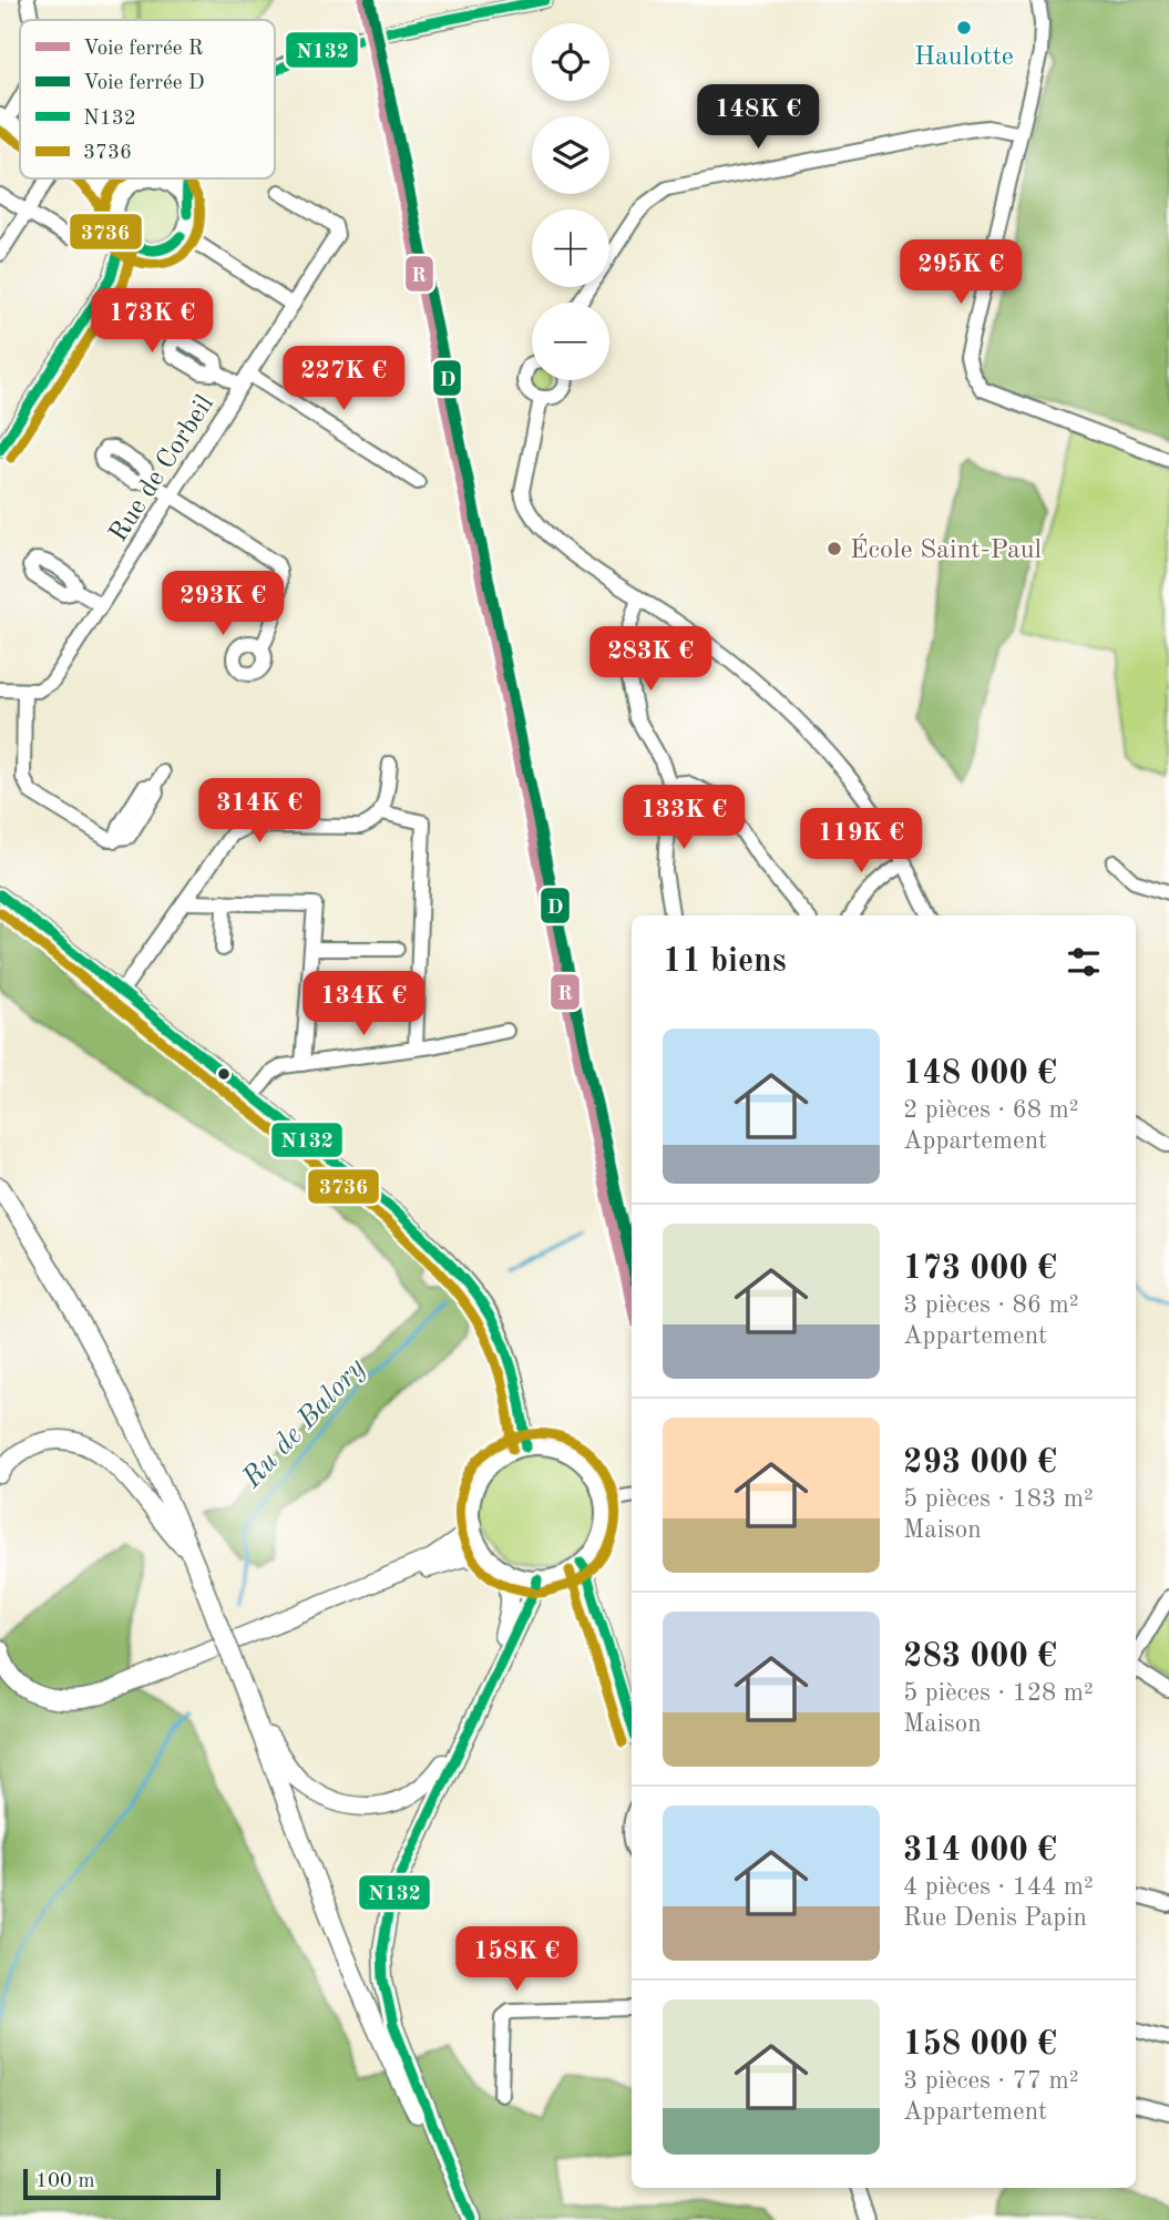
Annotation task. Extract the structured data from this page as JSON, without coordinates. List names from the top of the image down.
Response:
{
  "streets": {
    "street": ["Rue de Corbeil"]
  },
  "water": ["Ru de Balory"],
  "places": ["Haulotte", "École Saint-Paul"],
  "lines": [
    "rail line R",
    "rail line D",
    "transit line N132",
    "transit line 3736"
  ],
  "legend": [
    "Voie ferrée R",
    "Voie ferrée D",
    "N132",
    "3736"
  ],
  "scale_bar": "100 m",
  "page": {
    "map_buttons": ["+", "−"],
    "price": [
      "148K €",
      "295K €",
      "173K €",
      "227K €",
      "293K €",
      "283K €",
      "314K €",
      "133K €",
      "119K €",
      "134K €",
      "158K €"
    ],
    "heading": "11 biens",
    "list": [
      {
        "name": "148 000 €",
        "note": "2 pièces · 68 m² · Appartement"
      },
      {
        "name": "173 000 €",
        "note": "3 pièces · 86 m² · Appartement"
      },
      {
        "name": "293 000 €",
        "note": "5 pièces · 183 m² · Maison"
      },
      {
        "name": "283 000 €",
        "note": "5 pièces · 128 m² · Maison"
      },
      {
        "name": "314 000 €",
        "note": "4 pièces · 144 m² · Rue Denis Papin"
      },
      {
        "name": "158 000 €",
        "note": "3 pièces · 77 m² · Appartement"
      }
    ],
    "scale": "100 m"
  }
}
